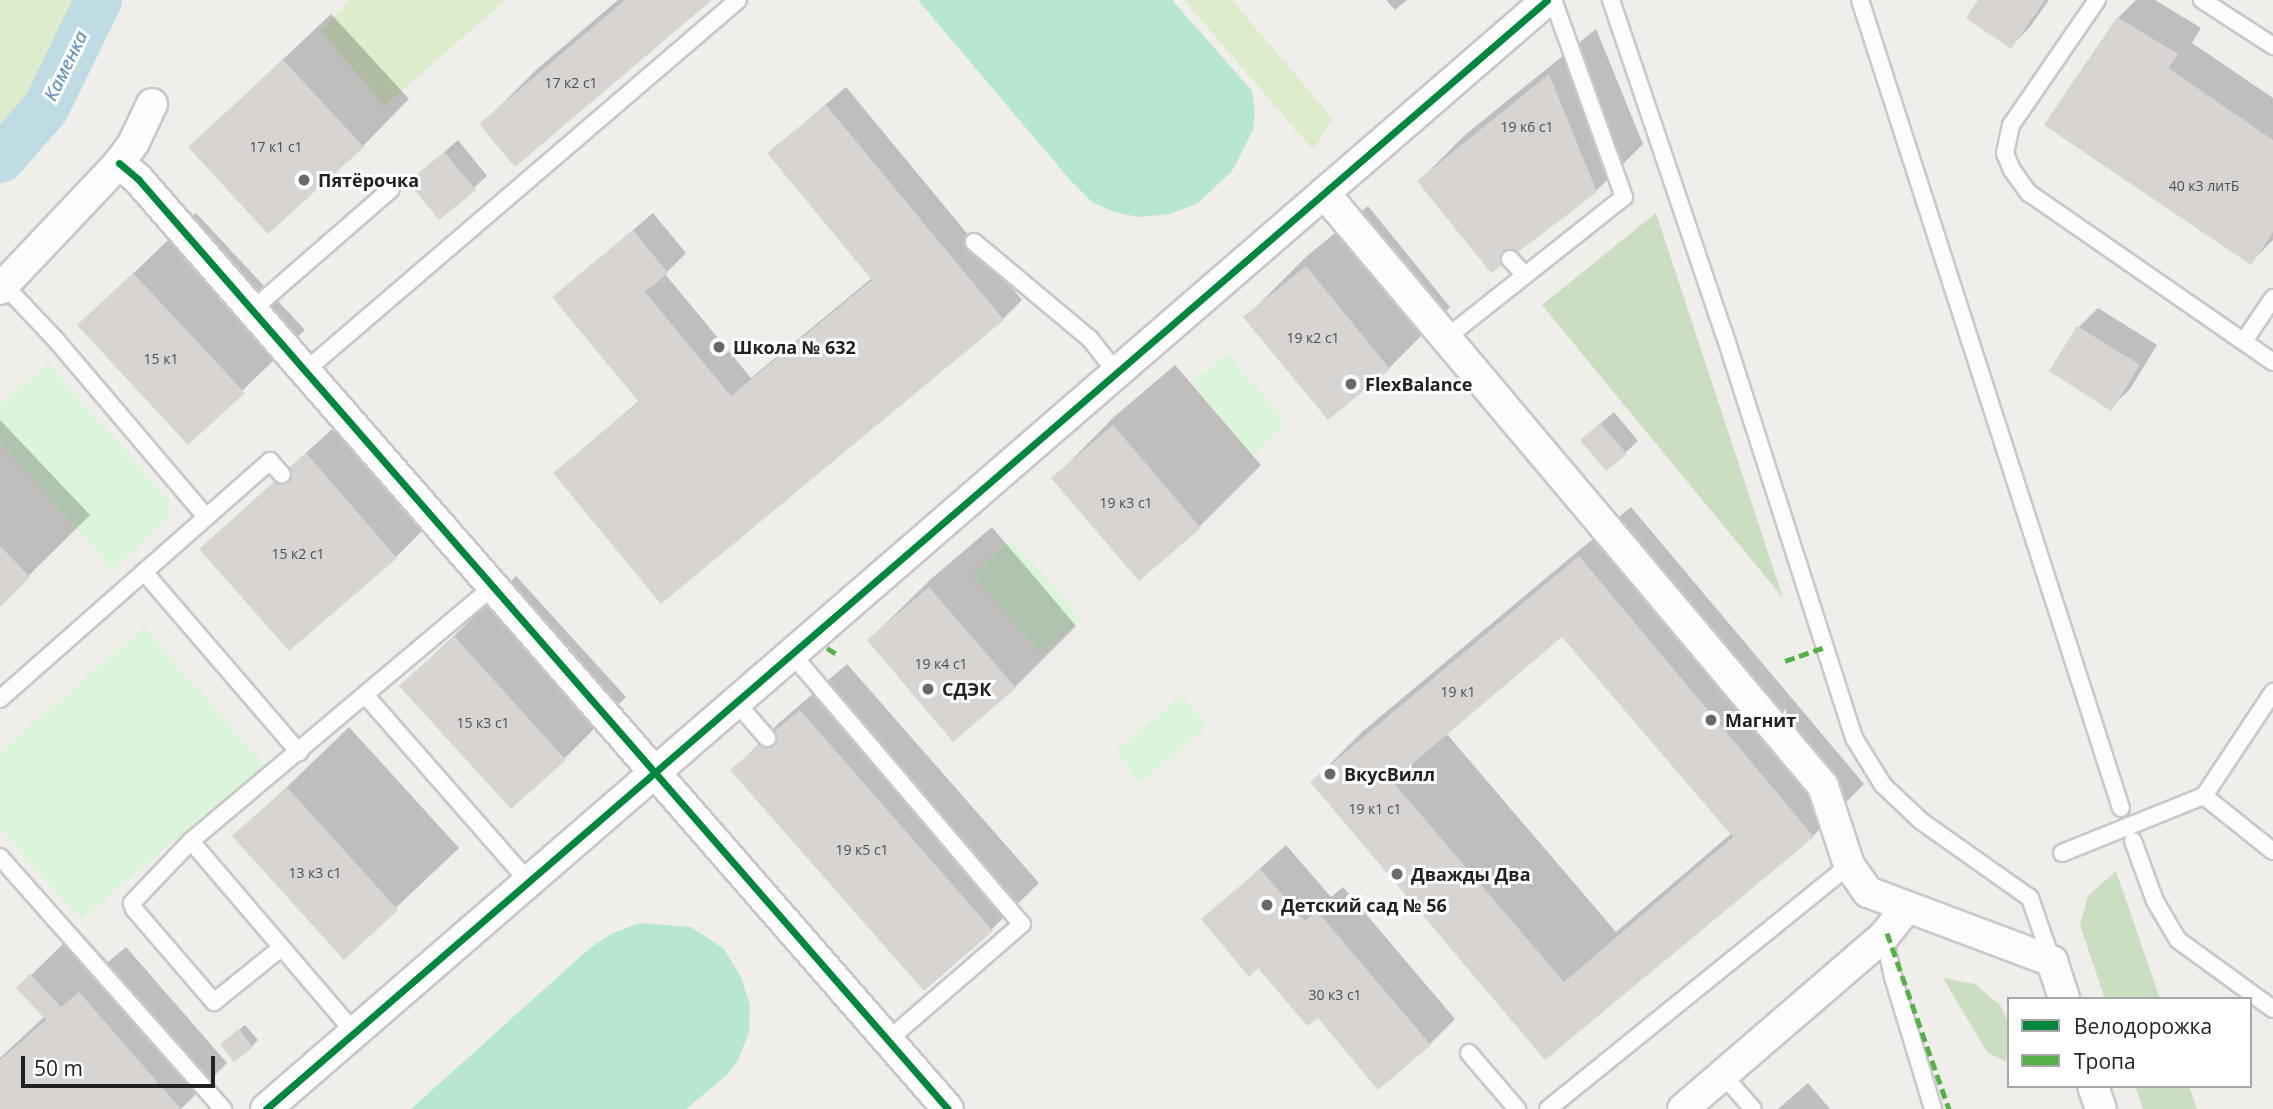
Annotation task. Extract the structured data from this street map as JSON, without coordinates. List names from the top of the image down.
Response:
{
  "water": ["Каменка"],
  "places": [
    "Пятёрочка",
    "Школа № 632",
    "FlexBalance",
    "СДЭК",
    "Магнит",
    "ВкусВилл",
    "Дважды Два",
    "Детский сад № 56"
  ],
  "house_numbers": [
    "17 к2 с1",
    "19 к6 с1",
    "17 к1 с1",
    "40 к3 литБ",
    "19 к2 с1",
    "15 к1",
    "19 к3 с1",
    "15 к2 с1",
    "19 к4 с1",
    "19 к1",
    "15 к3 с1",
    "19 к1 с1",
    "19 к5 с1",
    "13 к3 с1",
    "30 к3 с1"
  ],
  "legend": ["Велодорожка", "Тропа"],
  "scale_bar": "50 m"
}
